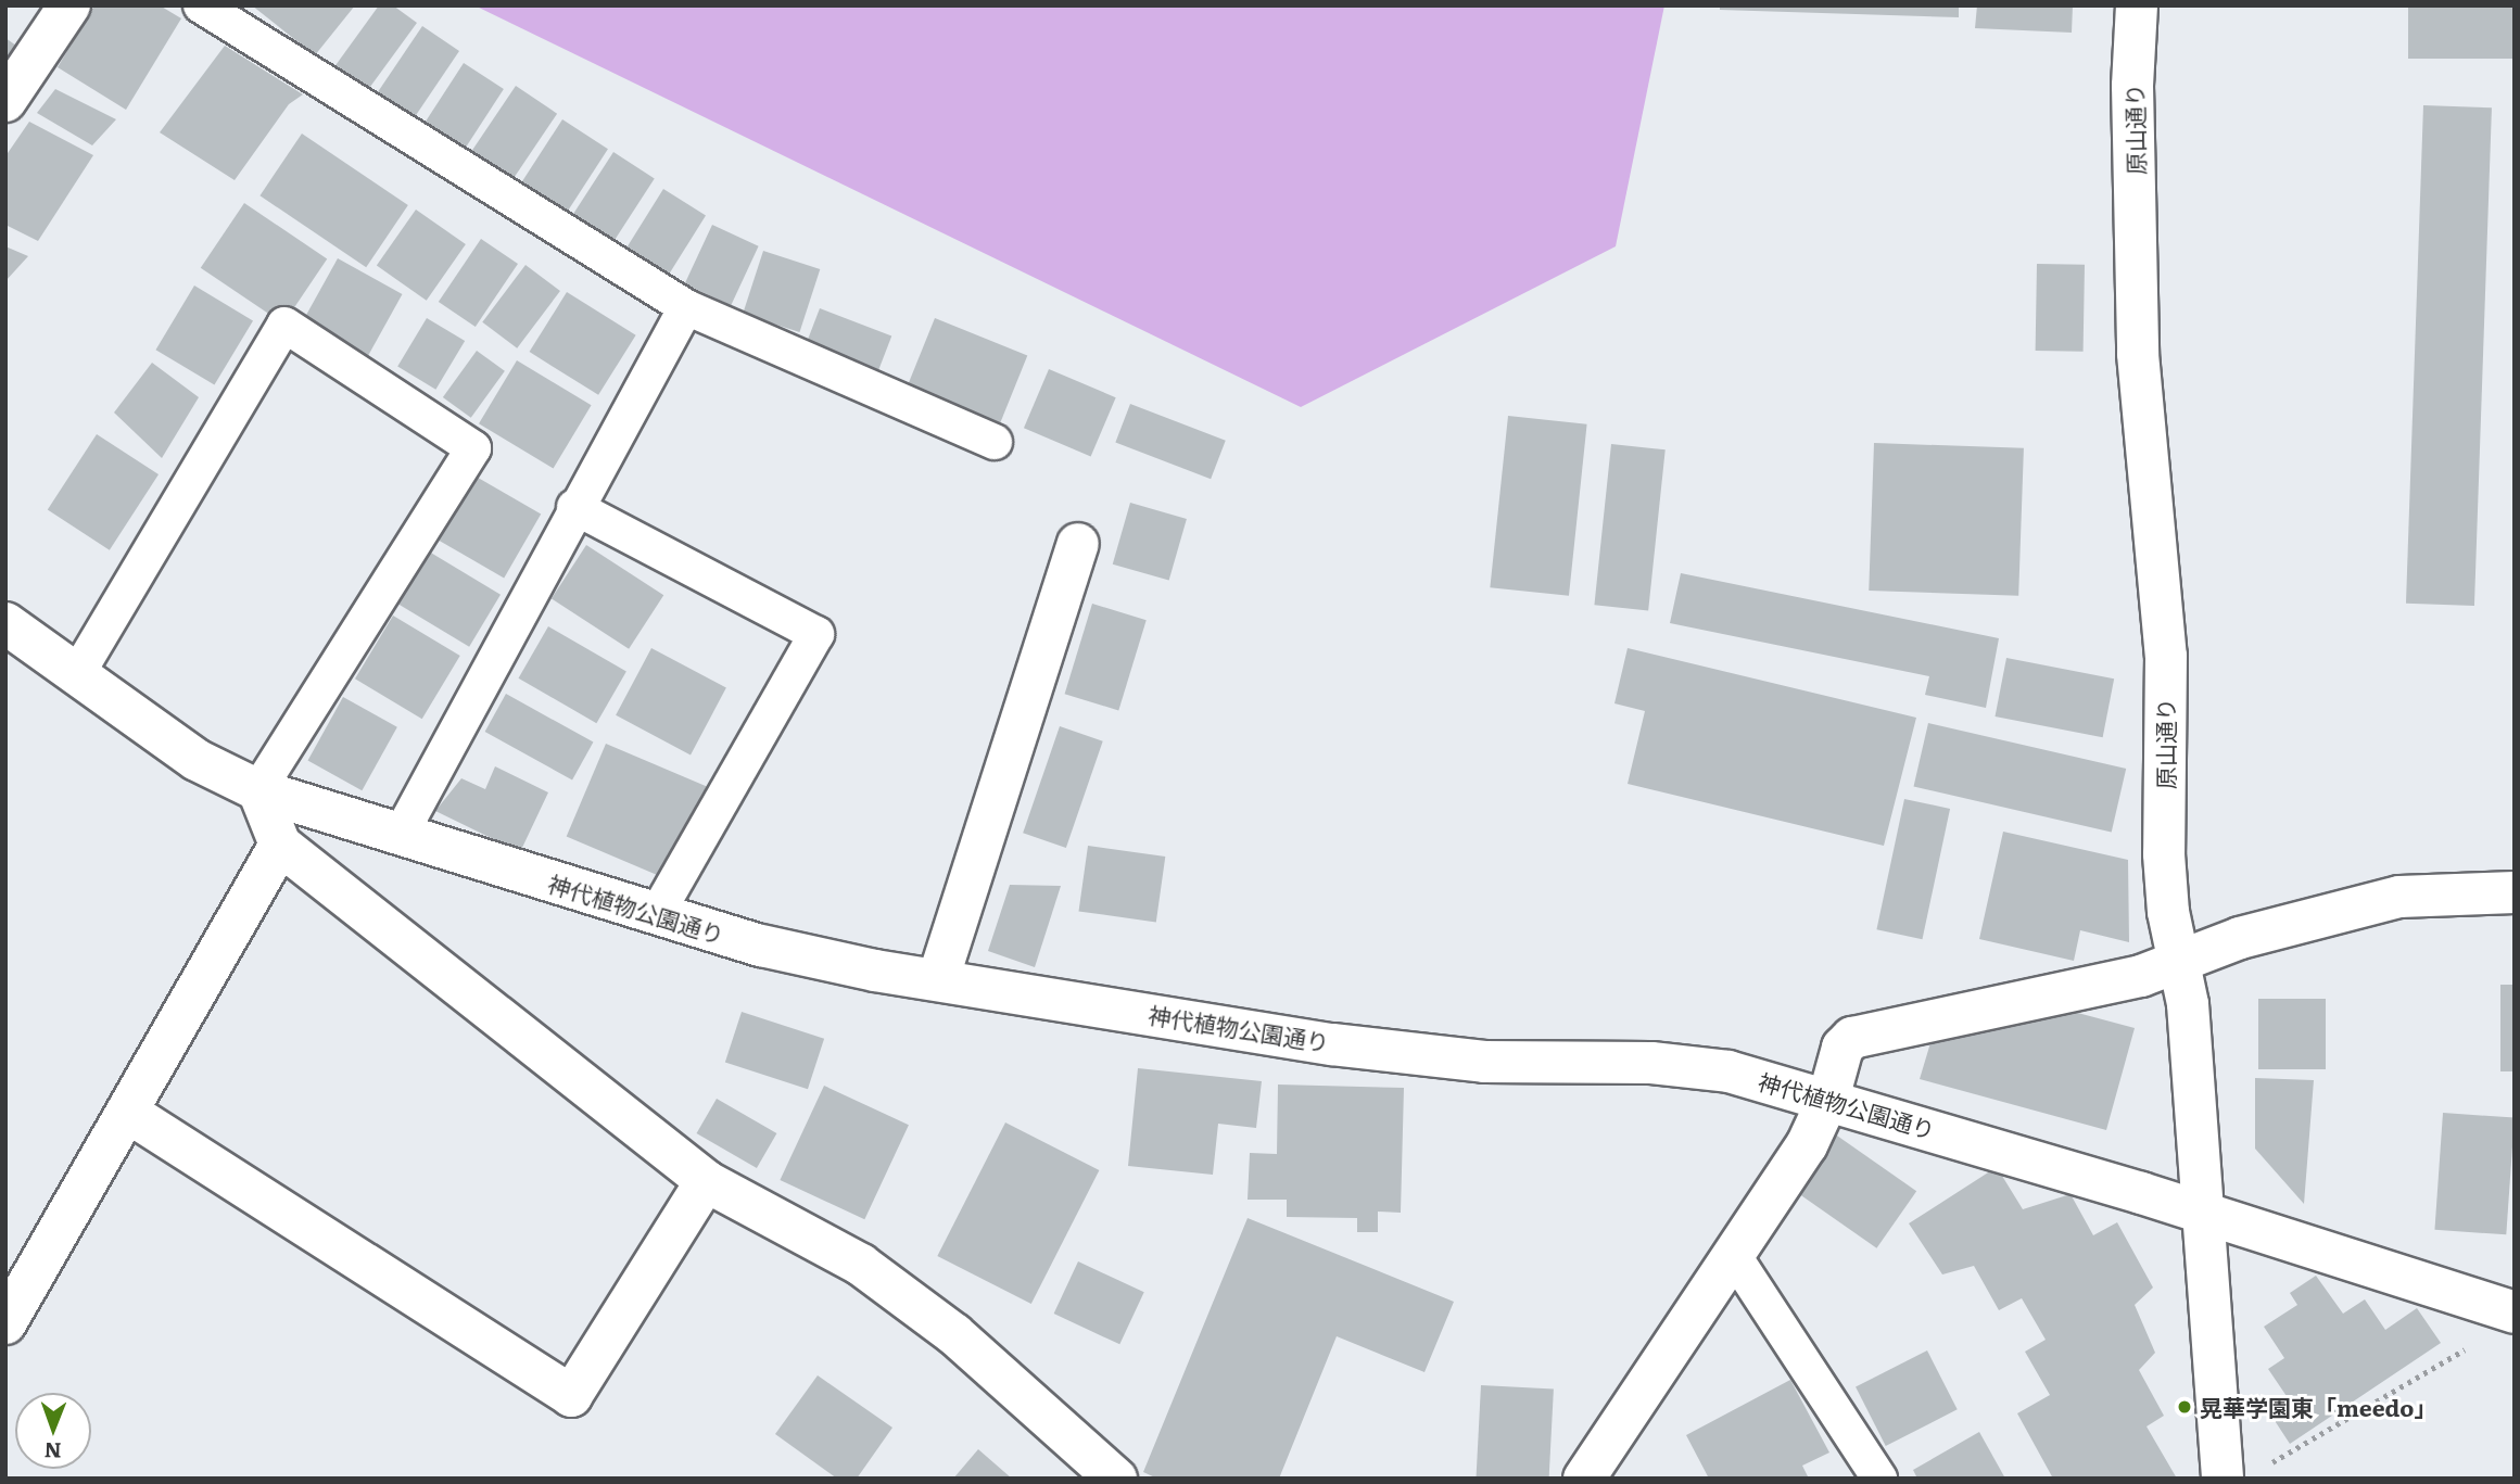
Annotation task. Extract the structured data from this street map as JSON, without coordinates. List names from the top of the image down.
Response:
{
  "streets": {
    "street": ["原山通り", "神代植物公園通り"]
  },
  "crossings": [
    ["原山通り", "神代植物公園通り"]
  ],
  "places": ["晃華学園東「meedo」"],
  "north": "bottom"
}
